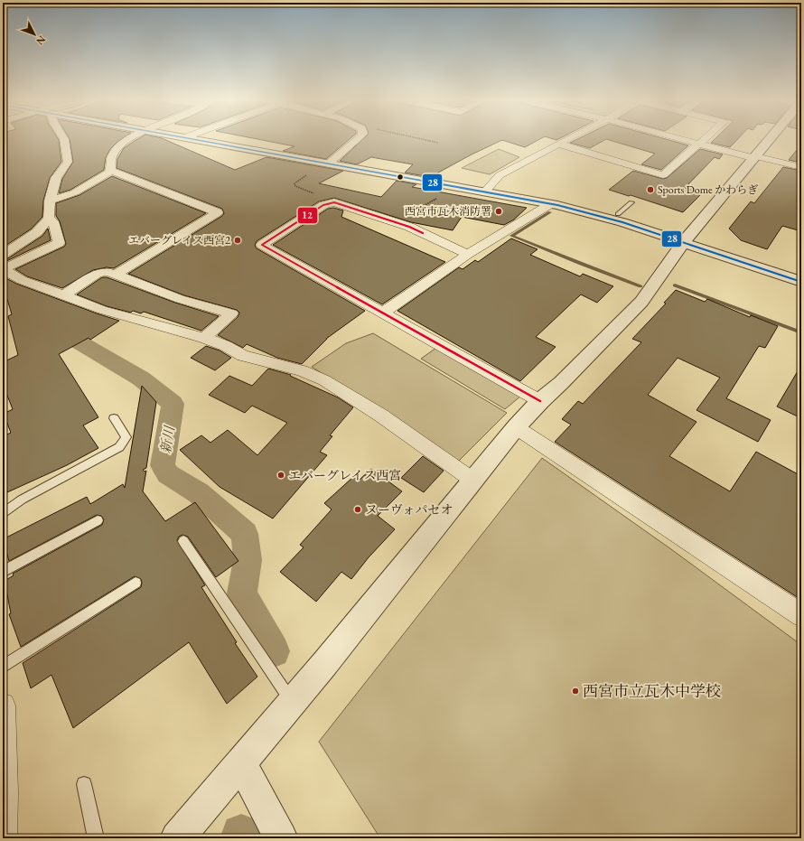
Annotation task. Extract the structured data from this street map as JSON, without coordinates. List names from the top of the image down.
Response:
{
  "water": ["新川"],
  "places": [
    "Sports Dome かわらぎ",
    "西宮市瓦木消防署",
    "エバーグレイス西宮2",
    "エバーグレイス西宮",
    "ヌーヴォパセオ",
    "西宮市立瓦木中学校"
  ],
  "lines": ["transit line 28", "transit line 12"],
  "north": "bottom right"
}
